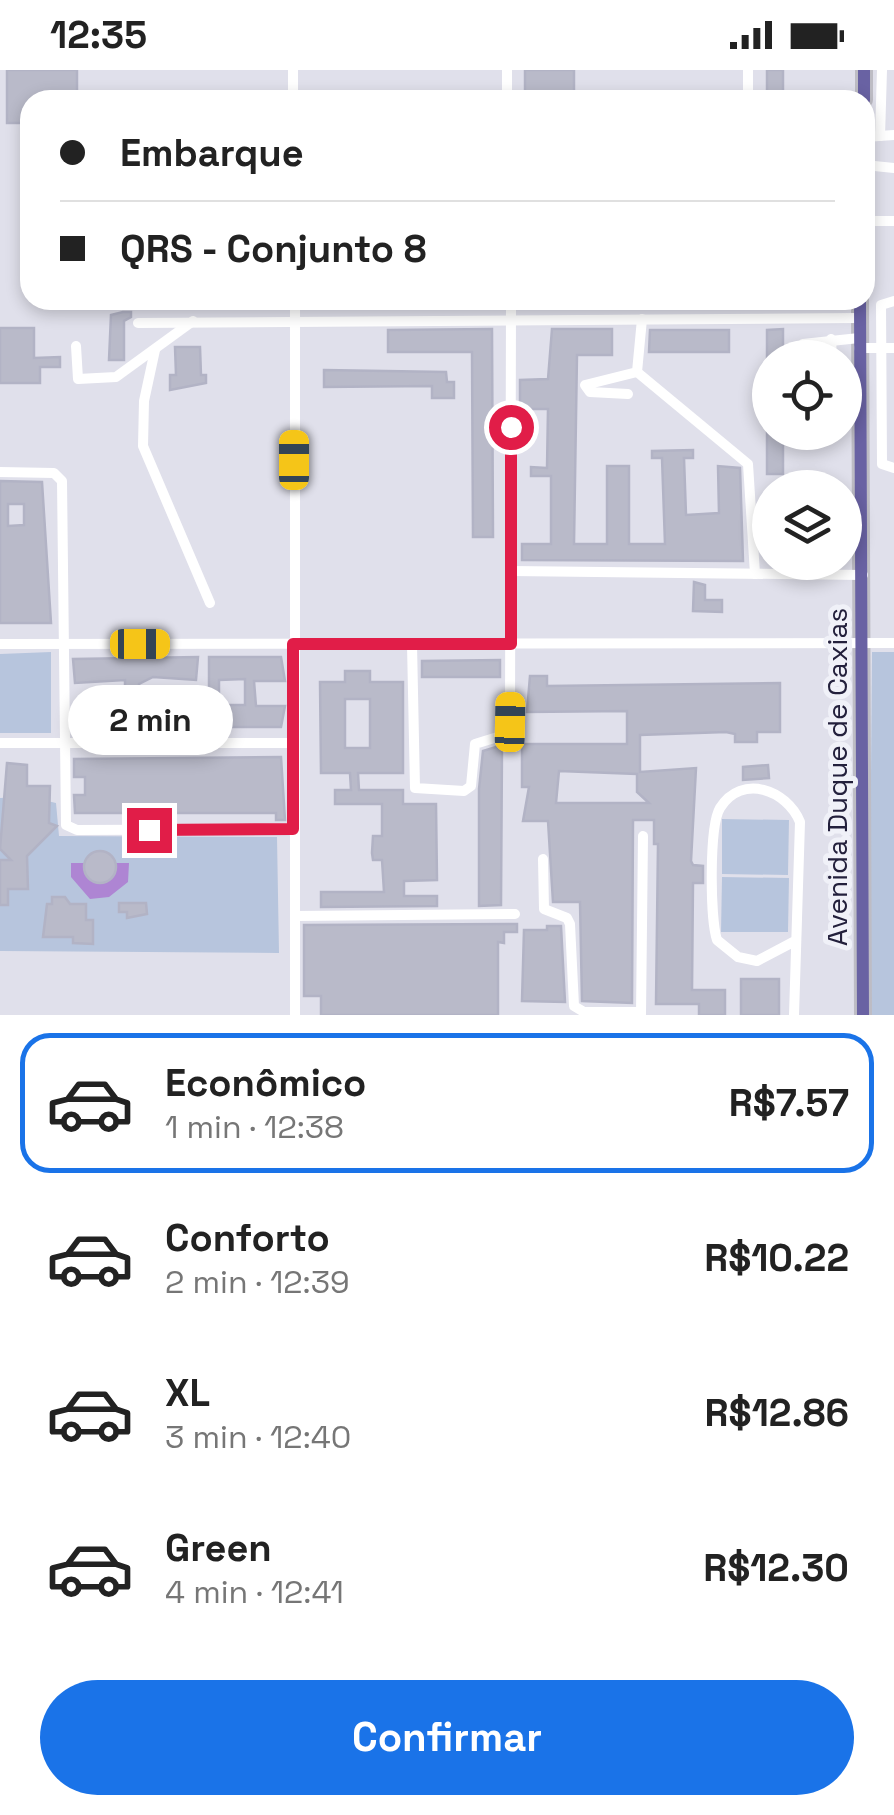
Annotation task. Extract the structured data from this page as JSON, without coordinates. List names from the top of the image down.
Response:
{
  "streets": {
    "main road": ["Avenida Duque de Caxias"]
  },
  "page": {
    "status": "12:35",
    "banner": ["Embarque", "QRS - Conjunto 8"],
    "bubble": "2 min",
    "list": [
      {
        "name": "Econômico",
        "note": "1 min · 12:38",
        "value": "R$7.57"
      },
      {
        "name": "Conforto",
        "note": "2 min · 12:39",
        "value": "R$10.22"
      },
      {
        "name": "XL",
        "note": "3 min · 12:40",
        "value": "R$12.86"
      },
      {
        "name": "Green",
        "note": "4 min · 12:41",
        "value": "R$12.30"
      }
    ],
    "buttons": "Confirmar"
  }
}
